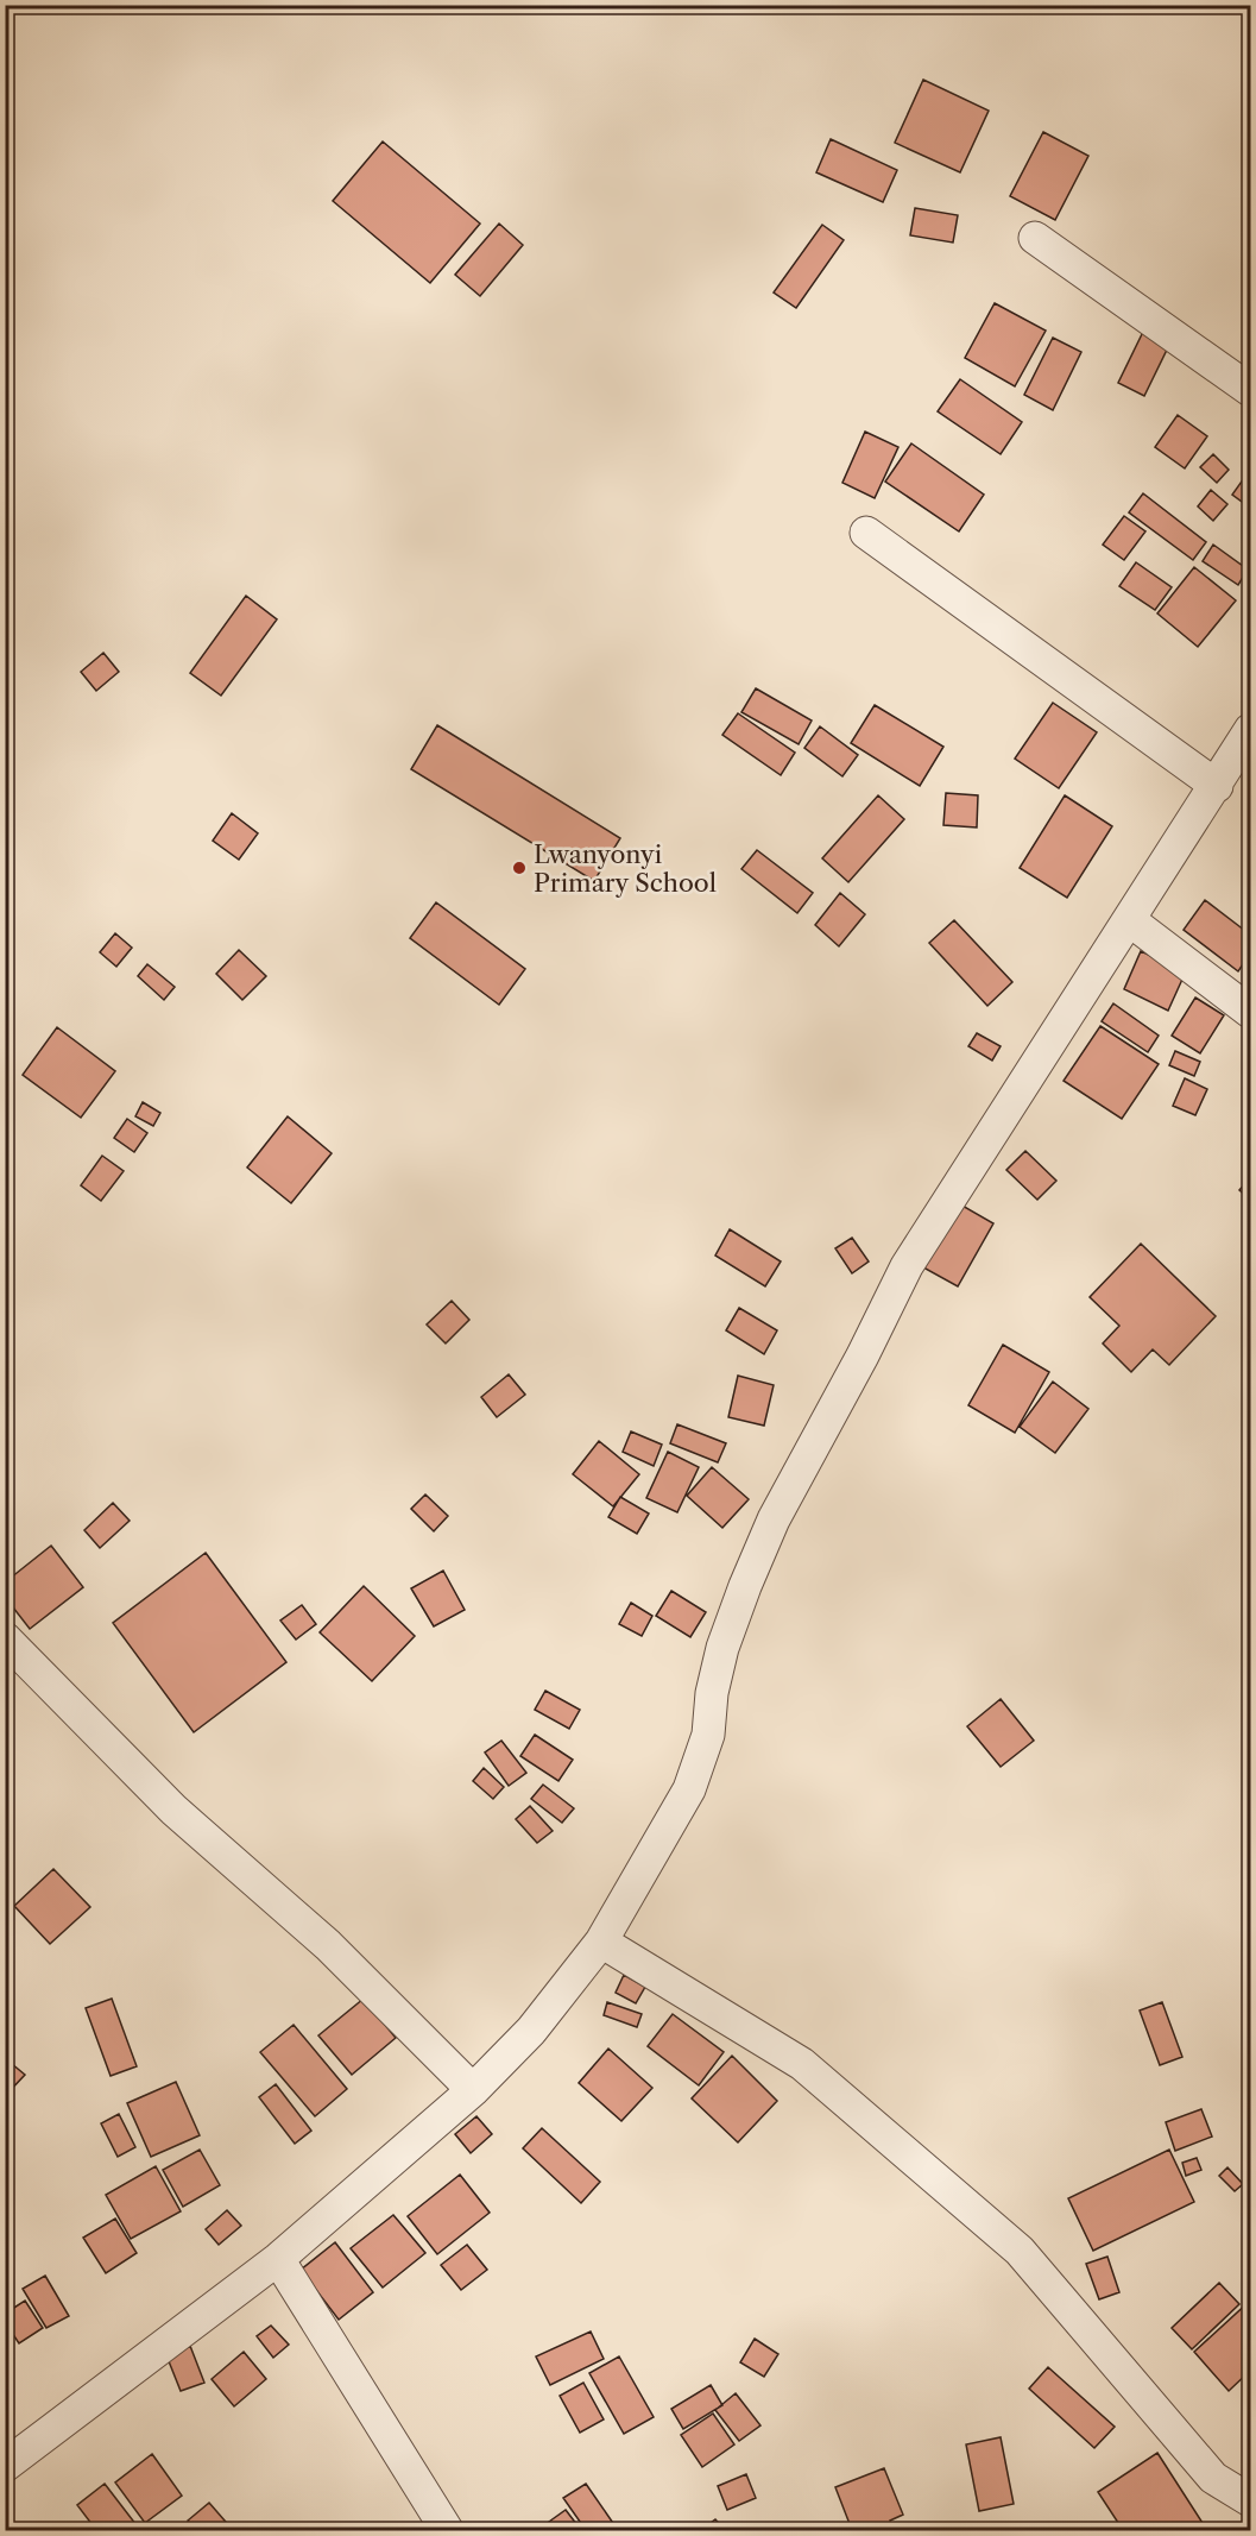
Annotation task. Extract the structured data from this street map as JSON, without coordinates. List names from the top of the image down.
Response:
{
  "places": ["Lwanyonyi Primary School"]
}
